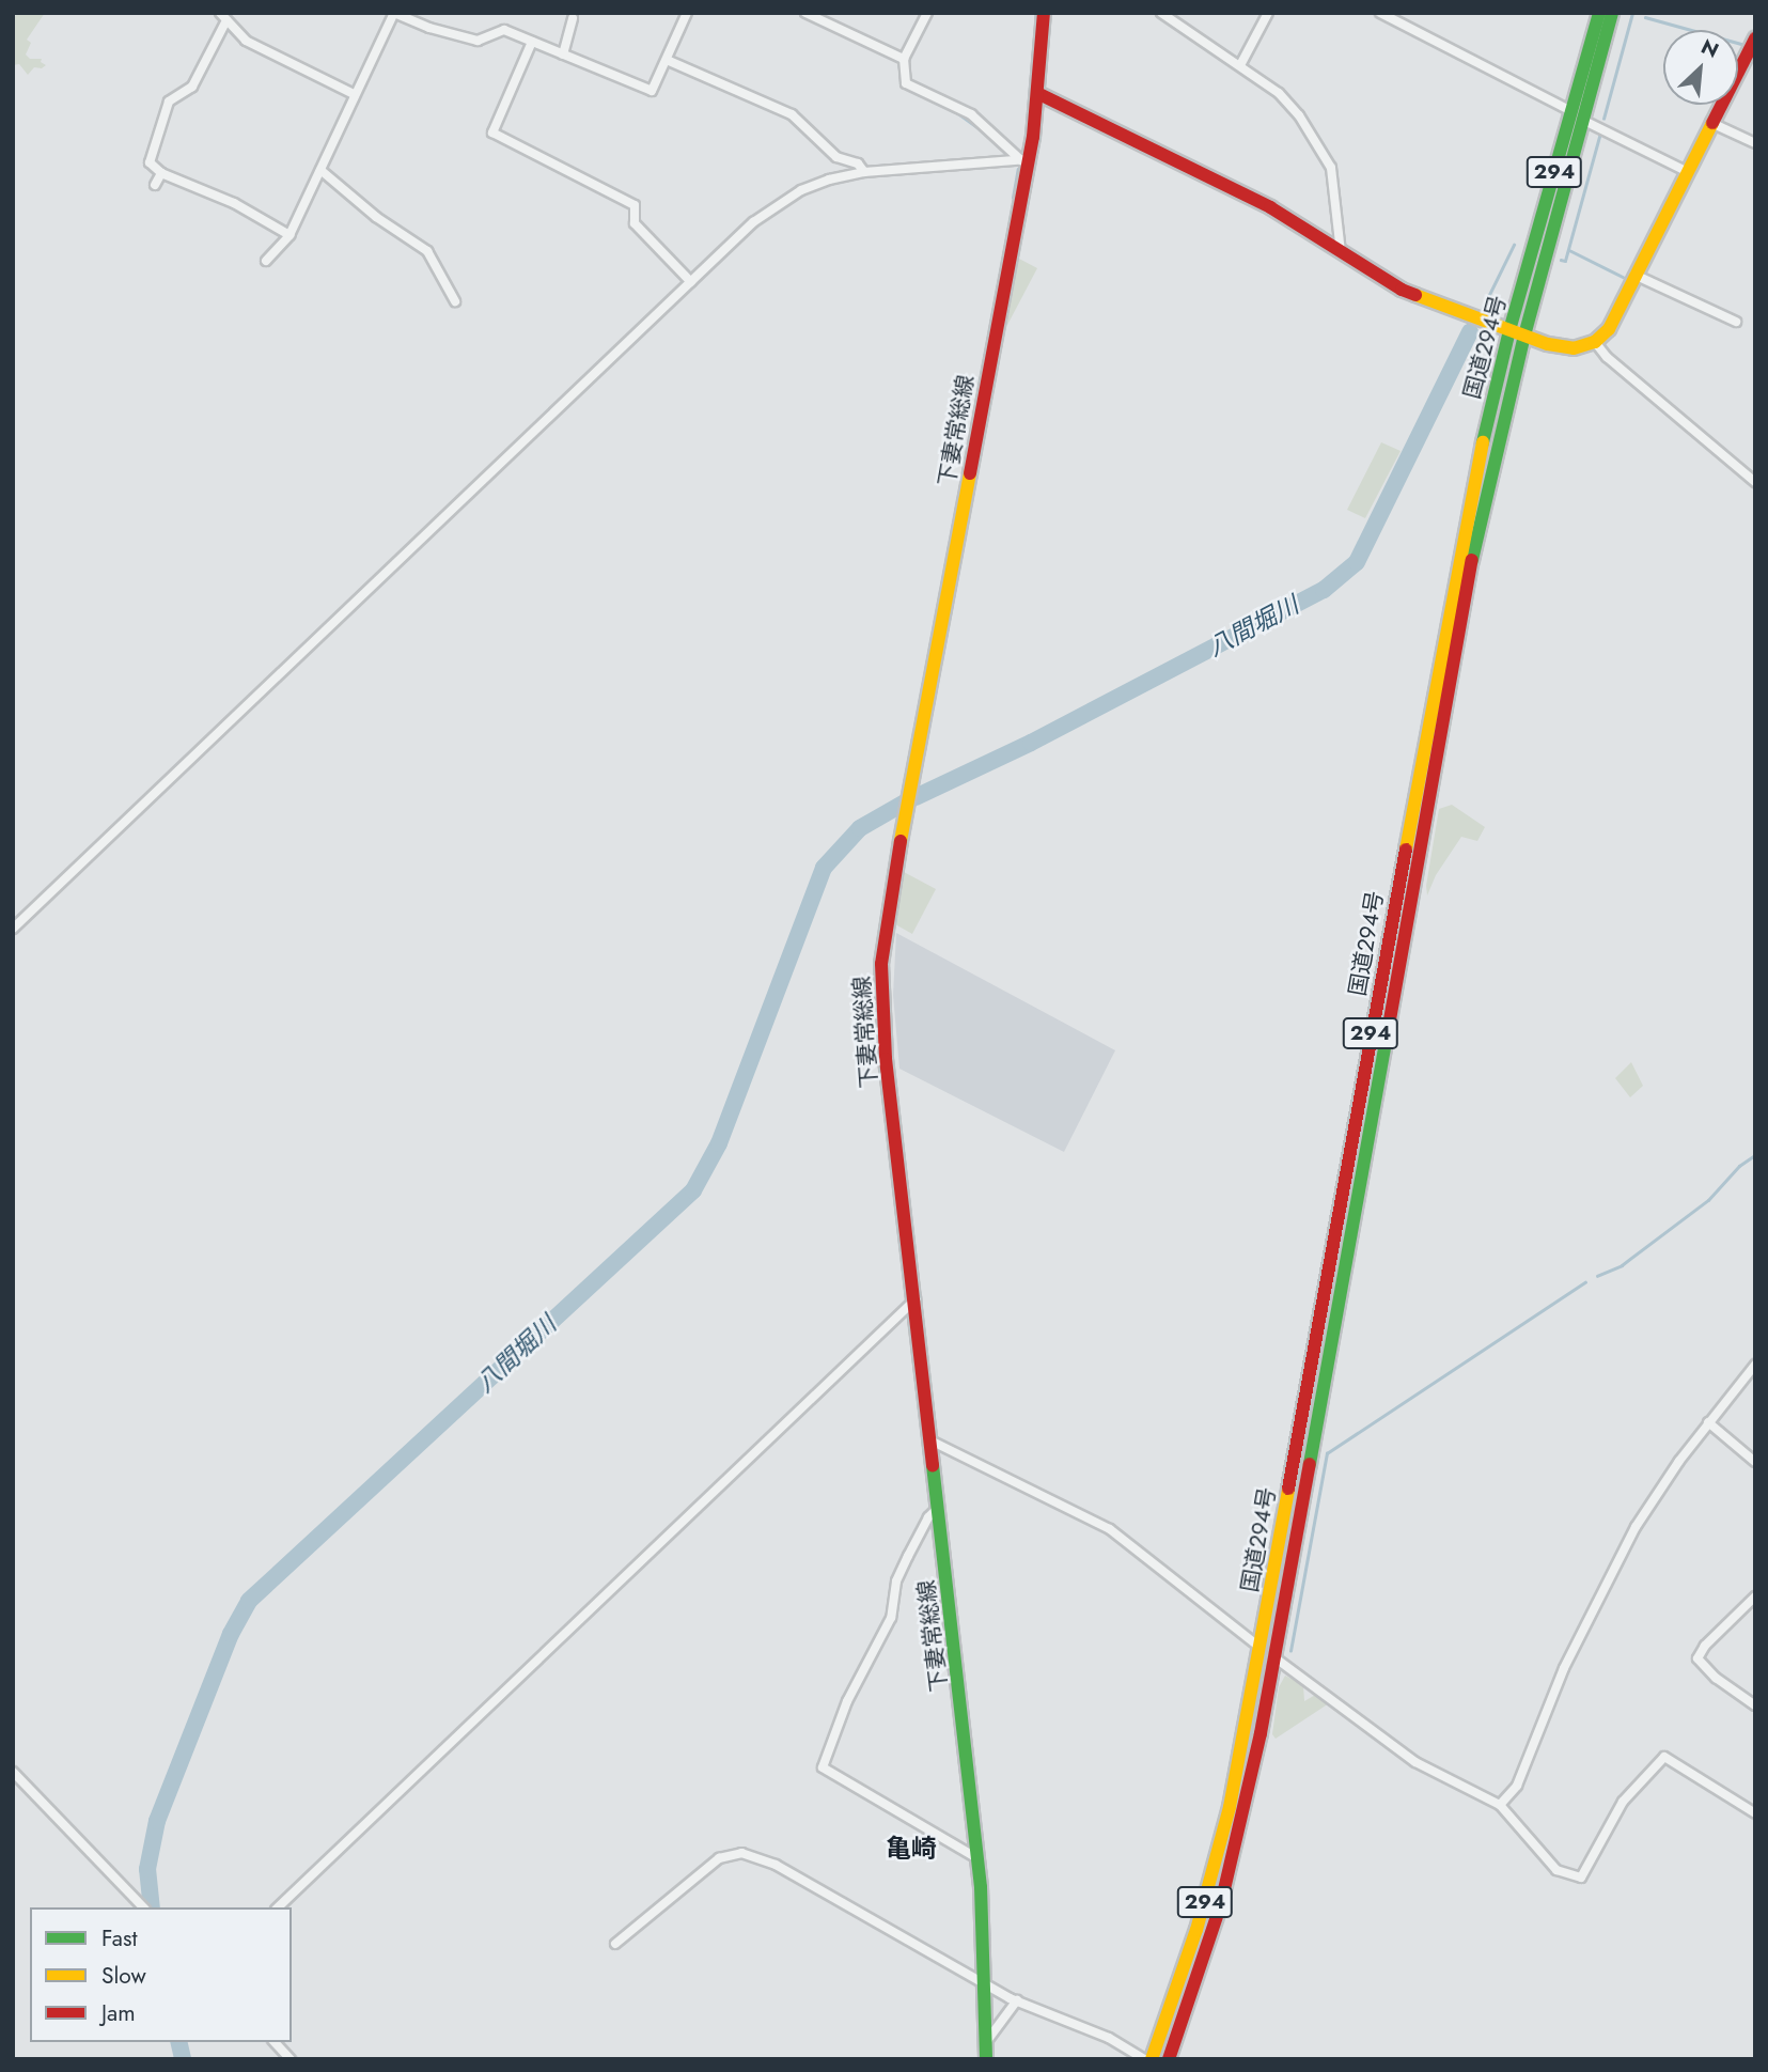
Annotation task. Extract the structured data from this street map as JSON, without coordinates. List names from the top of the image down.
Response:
{
  "streets": {
    "main road": ["294", "国道294号", "下妻常総線"]
  },
  "districts": ["亀崎"],
  "water": ["八間堀川"],
  "legend": ["Fast", "Slow", "Jam"],
  "north": "top right"
}
